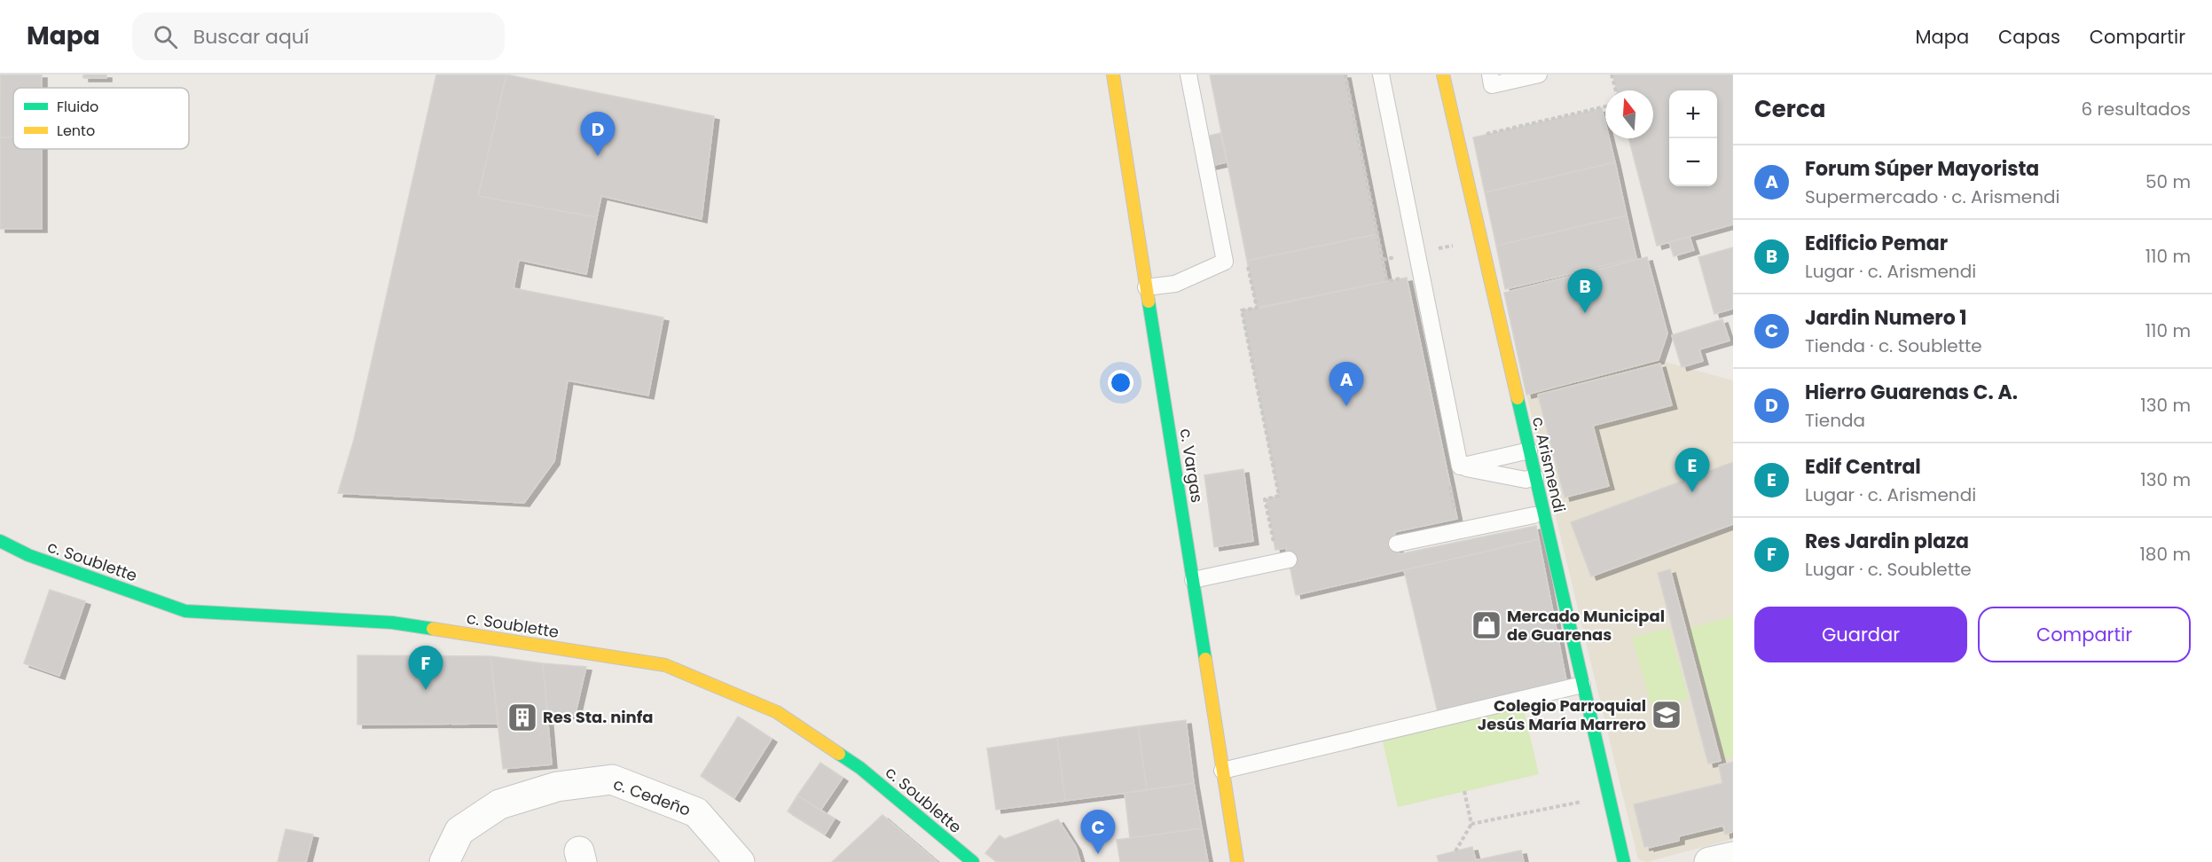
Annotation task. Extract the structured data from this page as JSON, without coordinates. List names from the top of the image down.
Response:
{
  "streets": {
    "street": [
      "c. Arismendi",
      "c. Vargas",
      "c. Soublette",
      "c. Cedeño"
    ]
  },
  "places": {
    "shop": ["Mercado Municipal de Guarenas"],
    "school or university": ["Colegio Parroquial Jesús María Marrero"],
    "building": ["Res Sta. ninfa"]
  },
  "legend": ["Fluido", "Lento"],
  "north": "top",
  "page": {
    "header": "Mapa",
    "search": "Buscar aquí",
    "nav": ["Mapa", "Capas", "Compartir"],
    "heading": ["Cerca", "6 resultados"],
    "map_buttons": ["+", "−"],
    "pins": [
      "D",
      "B",
      "A",
      "E",
      "F",
      "C"
    ],
    "list": [
      {
        "mark": "A",
        "name": "Forum Súper Mayorista",
        "note": "Supermercado · c. Arismendi",
        "value": "50 m"
      },
      {
        "mark": "B",
        "name": "Edificio Pemar",
        "note": "Lugar · c. Arismendi",
        "value": "110 m"
      },
      {
        "mark": "C",
        "name": "Jardin Numero 1",
        "note": "Tienda · c. Soublette",
        "value": "110 m"
      },
      {
        "mark": "D",
        "name": "Hierro Guarenas C. A.",
        "note": "Tienda",
        "value": "130 m"
      },
      {
        "mark": "E",
        "name": "Edif Central",
        "note": "Lugar · c. Arismendi",
        "value": "130 m"
      },
      {
        "mark": "F",
        "name": "Res Jardin plaza",
        "note": "Lugar · c. Soublette",
        "value": "180 m"
      }
    ],
    "buttons": ["Guardar", "Compartir"]
  }
}
